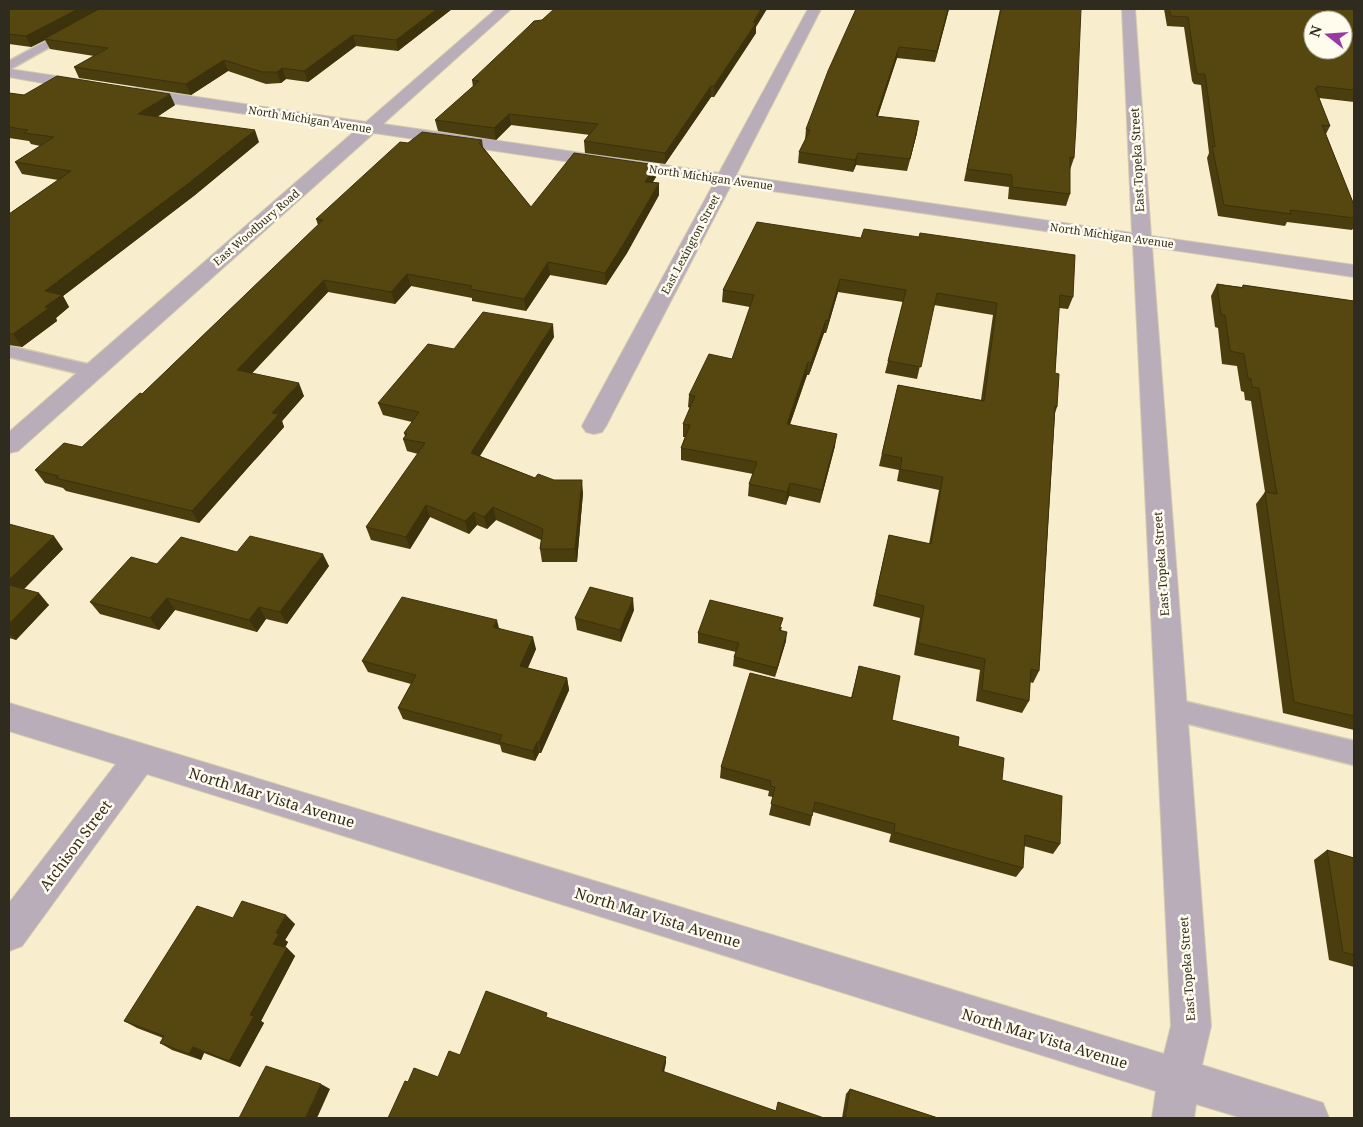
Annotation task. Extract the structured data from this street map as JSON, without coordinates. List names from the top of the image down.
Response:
{
  "streets": {
    "street": [
      "North Michigan Avenue",
      "East Topeka Street",
      "East Woodbury Road",
      "East Lexington Street",
      "North Mar Vista Avenue",
      "Atchison Street"
    ]
  },
  "crossings": [
    ["North Michigan Avenue", "East Topeka Street"],
    ["North Michigan Avenue", "East Woodbury Road"],
    ["North Michigan Avenue", "East Lexington Street"],
    ["East Topeka Street", "North Mar Vista Avenue"],
    ["North Mar Vista Avenue", "Atchison Street"]
  ],
  "north": "left"
}
